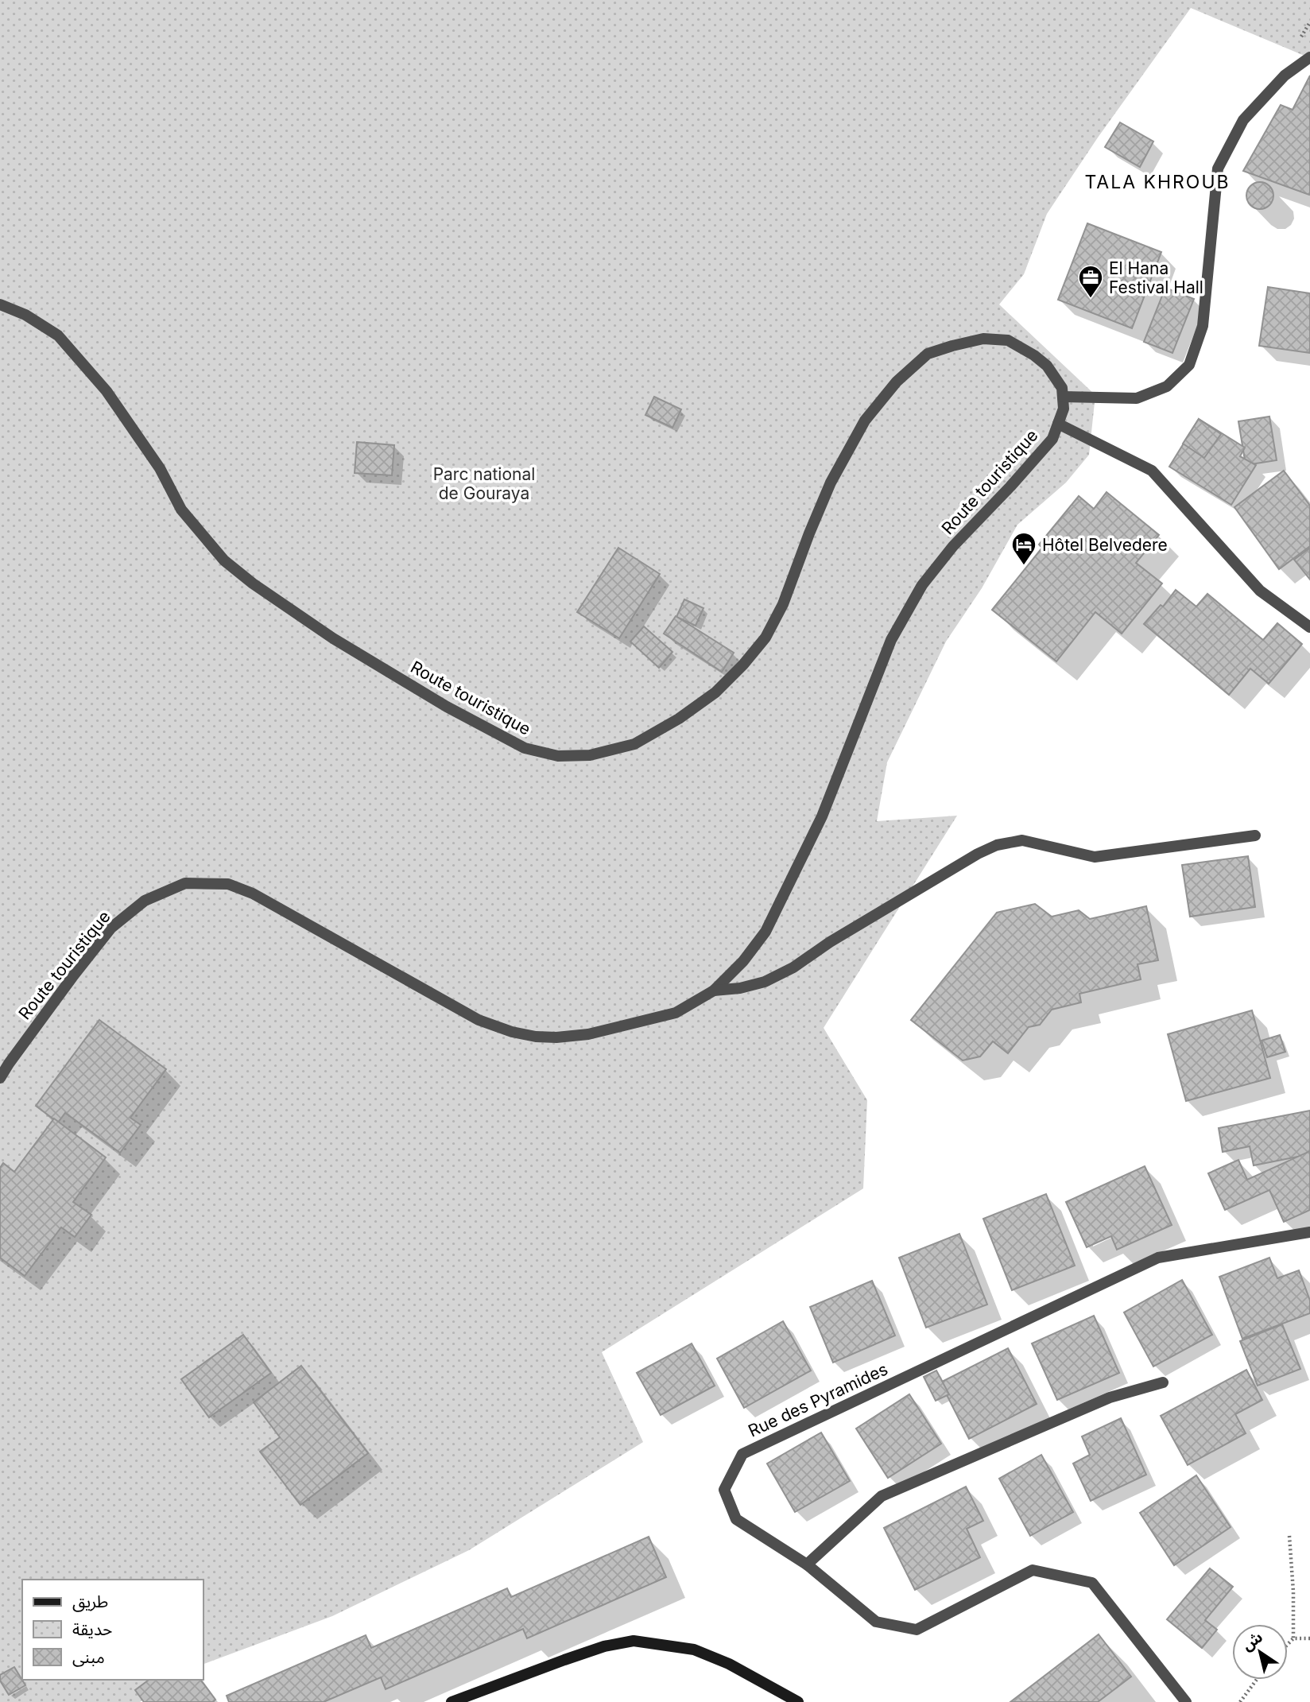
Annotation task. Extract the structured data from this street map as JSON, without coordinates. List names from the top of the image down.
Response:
{
  "streets": {
    "street": ["Route touristique", "Rue des Pyramides"]
  },
  "districts": ["TALA KHROUB"],
  "parks": ["Parc national de Gouraya"],
  "places": {
    "office": ["El Hana Festival Hall"],
    "hotel": ["Hôtel Belvedere"]
  },
  "legend": ["طريق", "حديقة", "مبنى"],
  "north": "top left"
}
